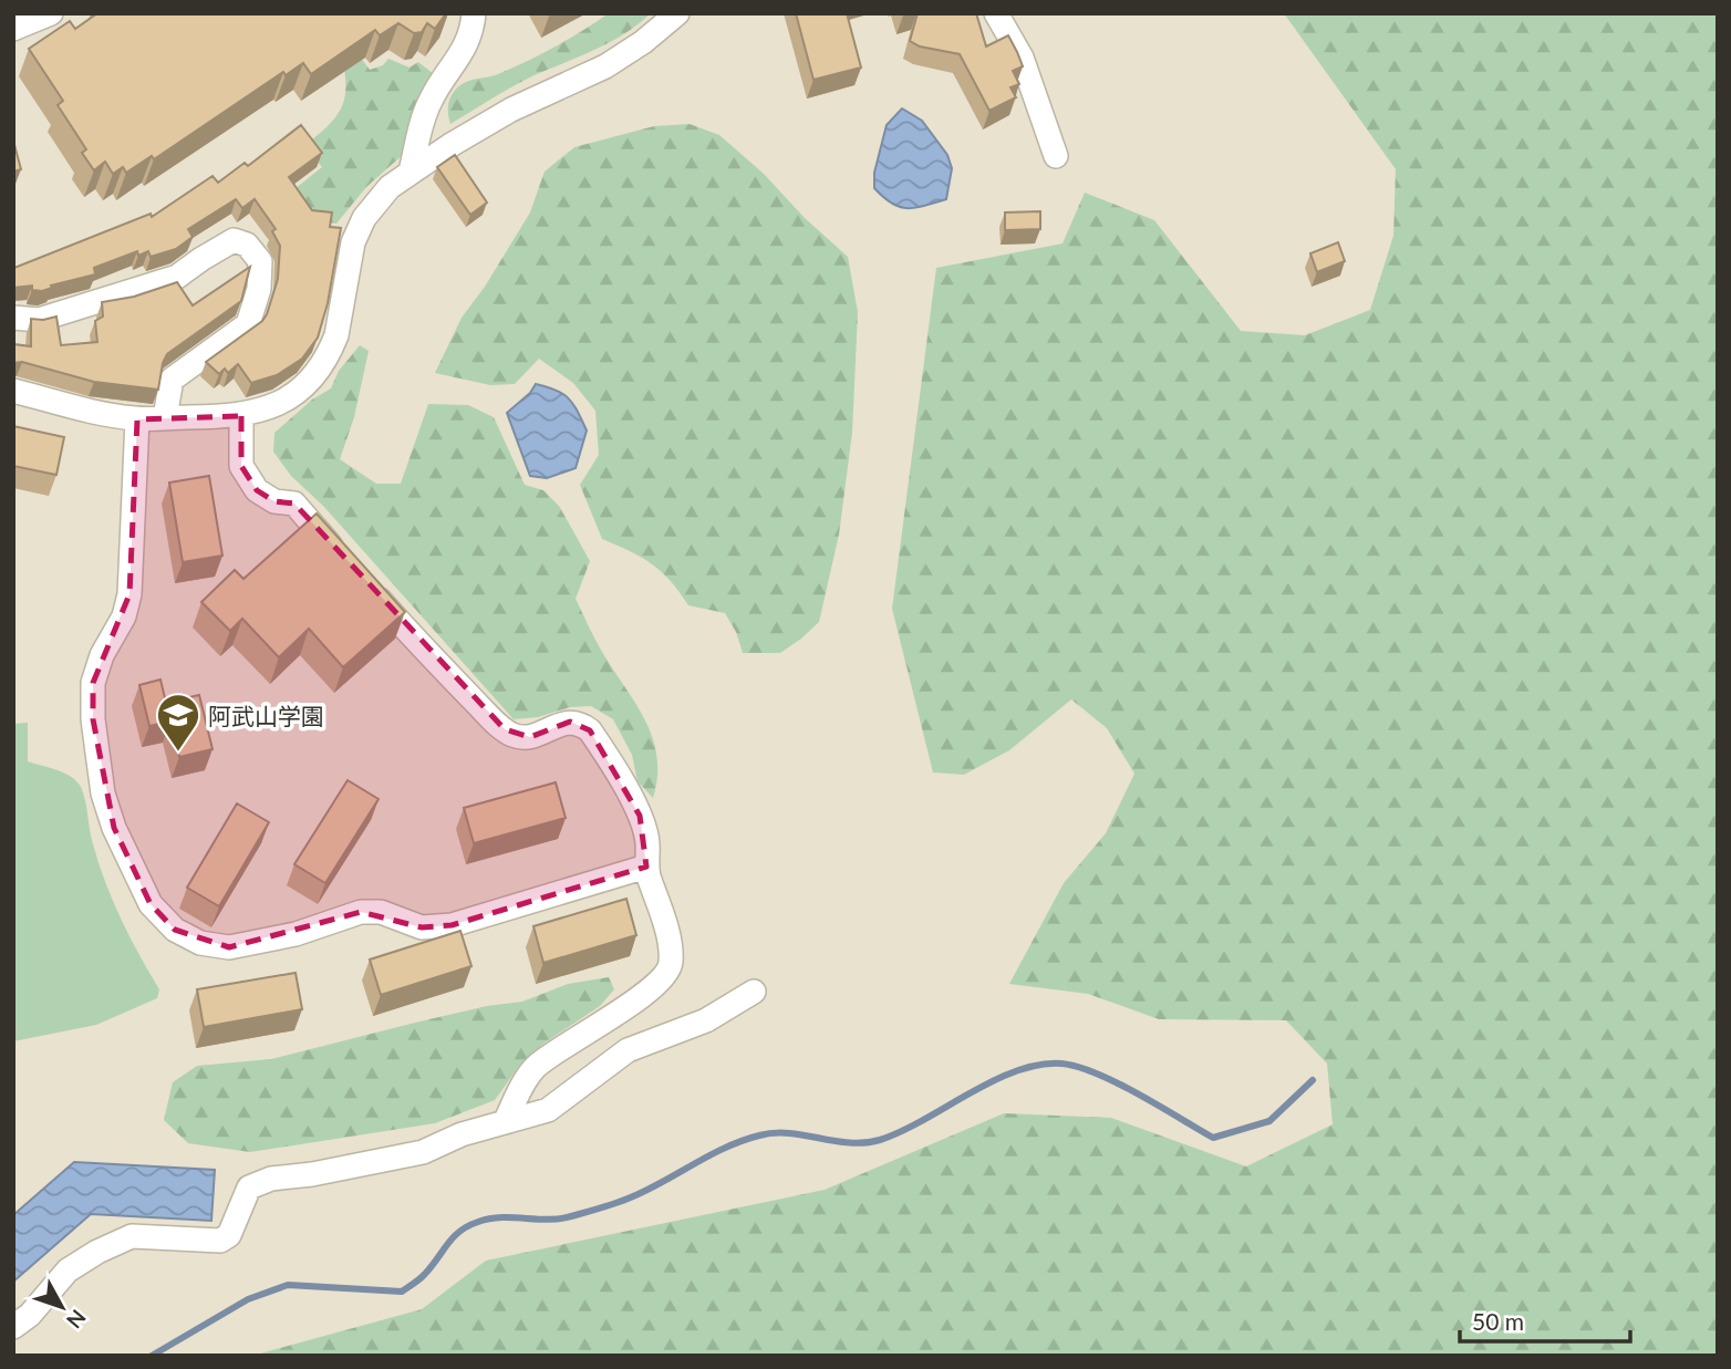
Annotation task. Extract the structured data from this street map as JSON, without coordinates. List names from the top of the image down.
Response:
{
  "places": {
    "school or university": ["阿武山学園"]
  },
  "scale_bar": "50 m",
  "north": "bottom right"
}
